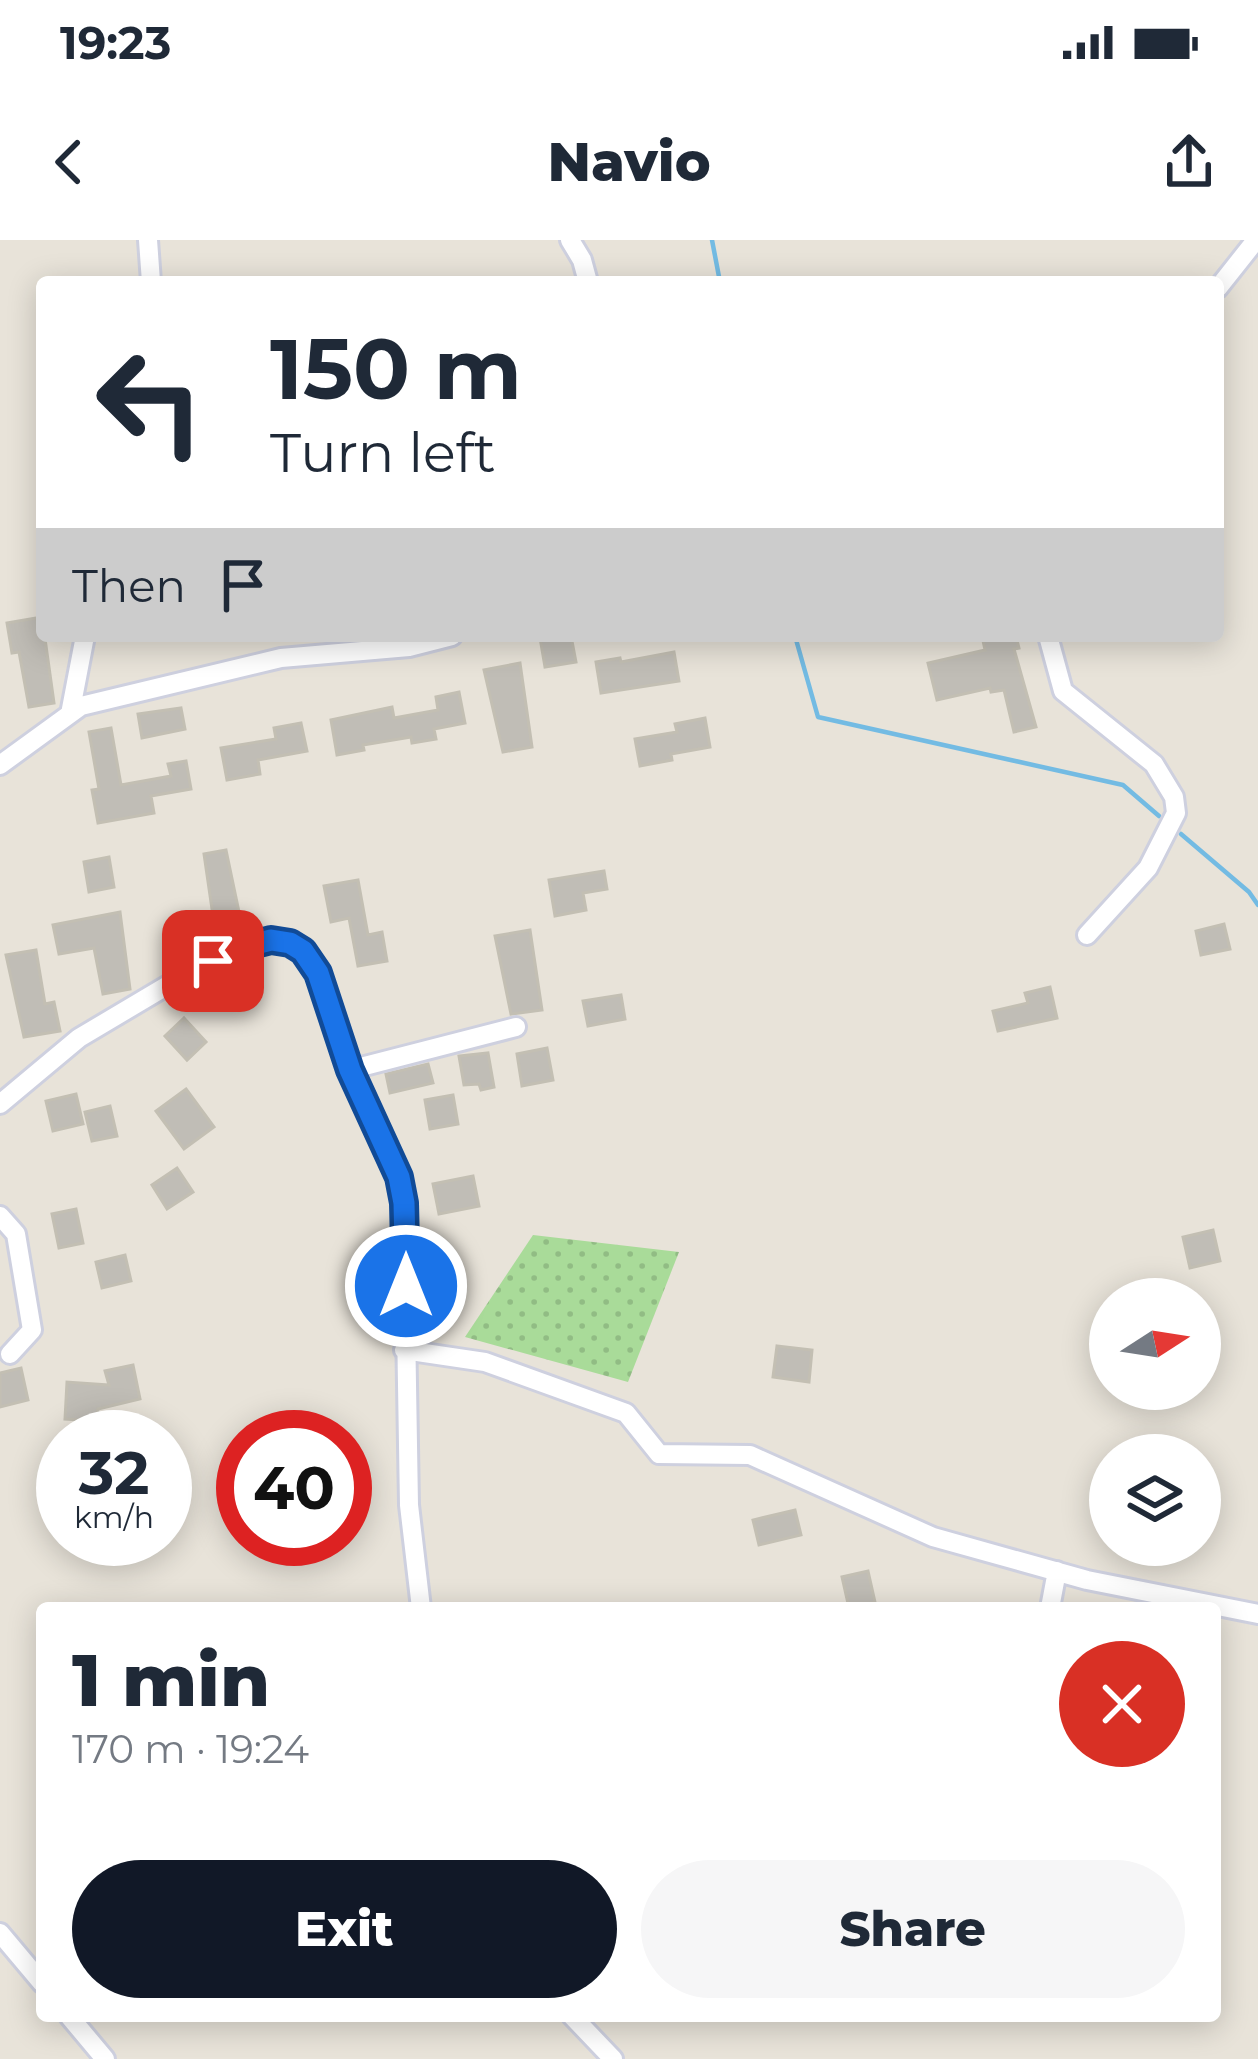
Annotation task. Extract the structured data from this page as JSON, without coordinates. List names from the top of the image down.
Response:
{
  "north": "right",
  "page": {
    "status": "19:23",
    "header": "Navio",
    "turn": ["150 m", "Turn left"],
    "then": "Then",
    "speed": "32 km/h",
    "limit": "40",
    "heading": ["1 min", "170 m · 19:24"],
    "buttons": ["Exit", "Share"]
  }
}
